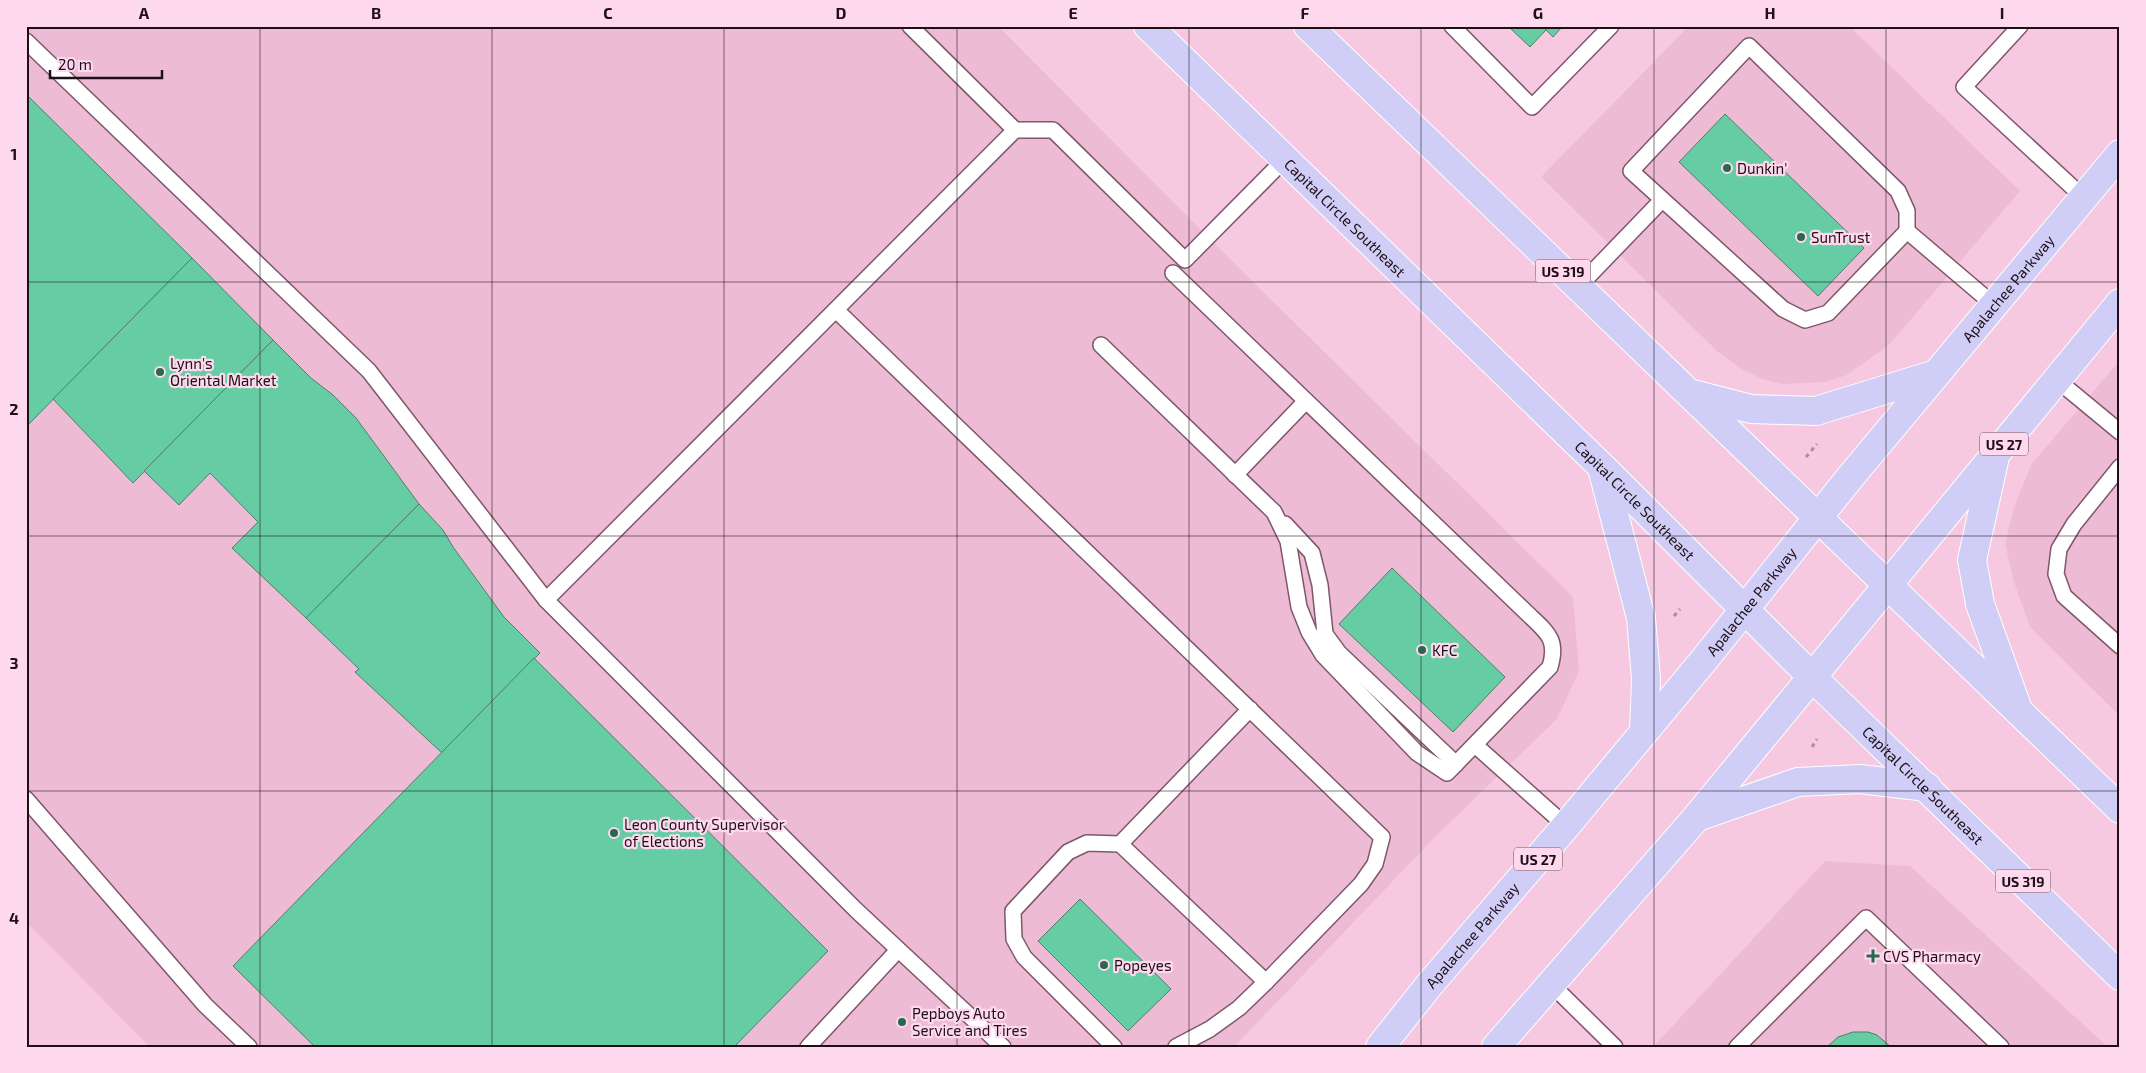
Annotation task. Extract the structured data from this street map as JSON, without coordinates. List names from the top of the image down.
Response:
{
  "streets": {
    "main road": [
      "Capital Circle Southeast",
      "US 319",
      "Apalachee Parkway",
      "US 27"
    ]
  },
  "crossings": [
    ["Capital Circle Southeast", "Apalachee Parkway"],
    ["Capital Circle Southeast", "US 27"],
    ["US 319", "Apalachee Parkway"],
    ["US 319", "US 27"]
  ],
  "places": {
    "other": [
      "Dunkin'",
      "SunTrust",
      "Lynn's Oriental Market",
      "KFC",
      "Leon County Supervisor of Elections",
      "Popeyes",
      "Pepboys Auto Service and Tires"
    ],
    "health": ["CVS Pharmacy"]
  },
  "scale_bar": "20 m",
  "grid": {
    "columns": [
      "A",
      "B",
      "C",
      "D",
      "E",
      "F",
      "G",
      "H",
      "I"
    ],
    "rows": [
      "1",
      "2",
      "3",
      "4"
    ]
  }
}
